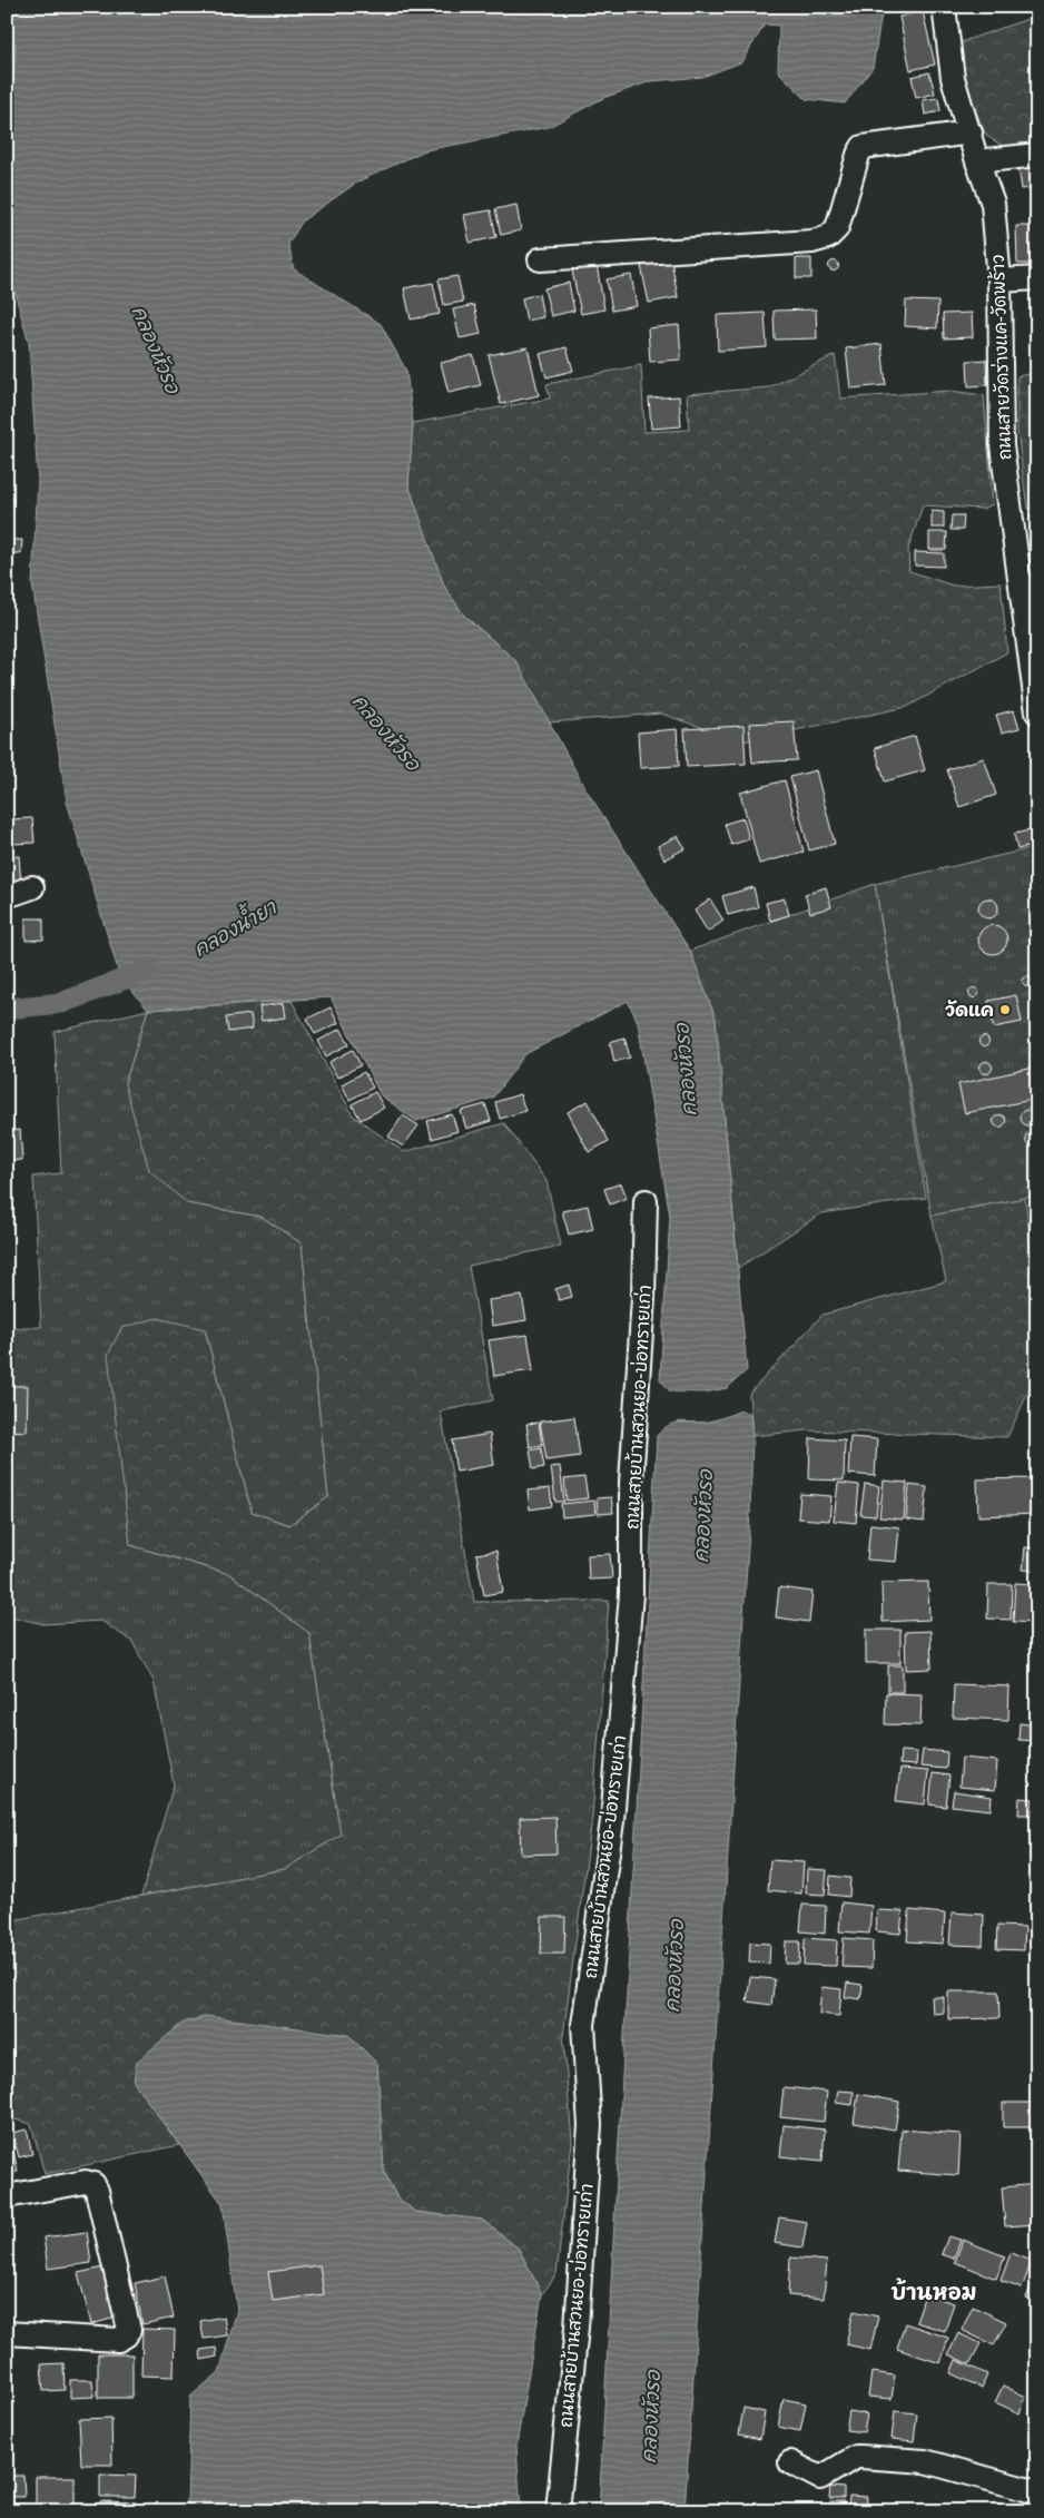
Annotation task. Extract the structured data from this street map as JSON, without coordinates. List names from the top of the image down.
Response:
{
  "streets": {
    "street": ["ถนนสายวัดร่างแค-วัดพร้าว", "ถนนสายบ้านสวนยอ-บ่อทรายเก่า"]
  },
  "districts": ["บ้านหอม"],
  "water": ["คลองหัวรอ", "คลองน้ำยา"],
  "places": ["วัดแค"]
}
